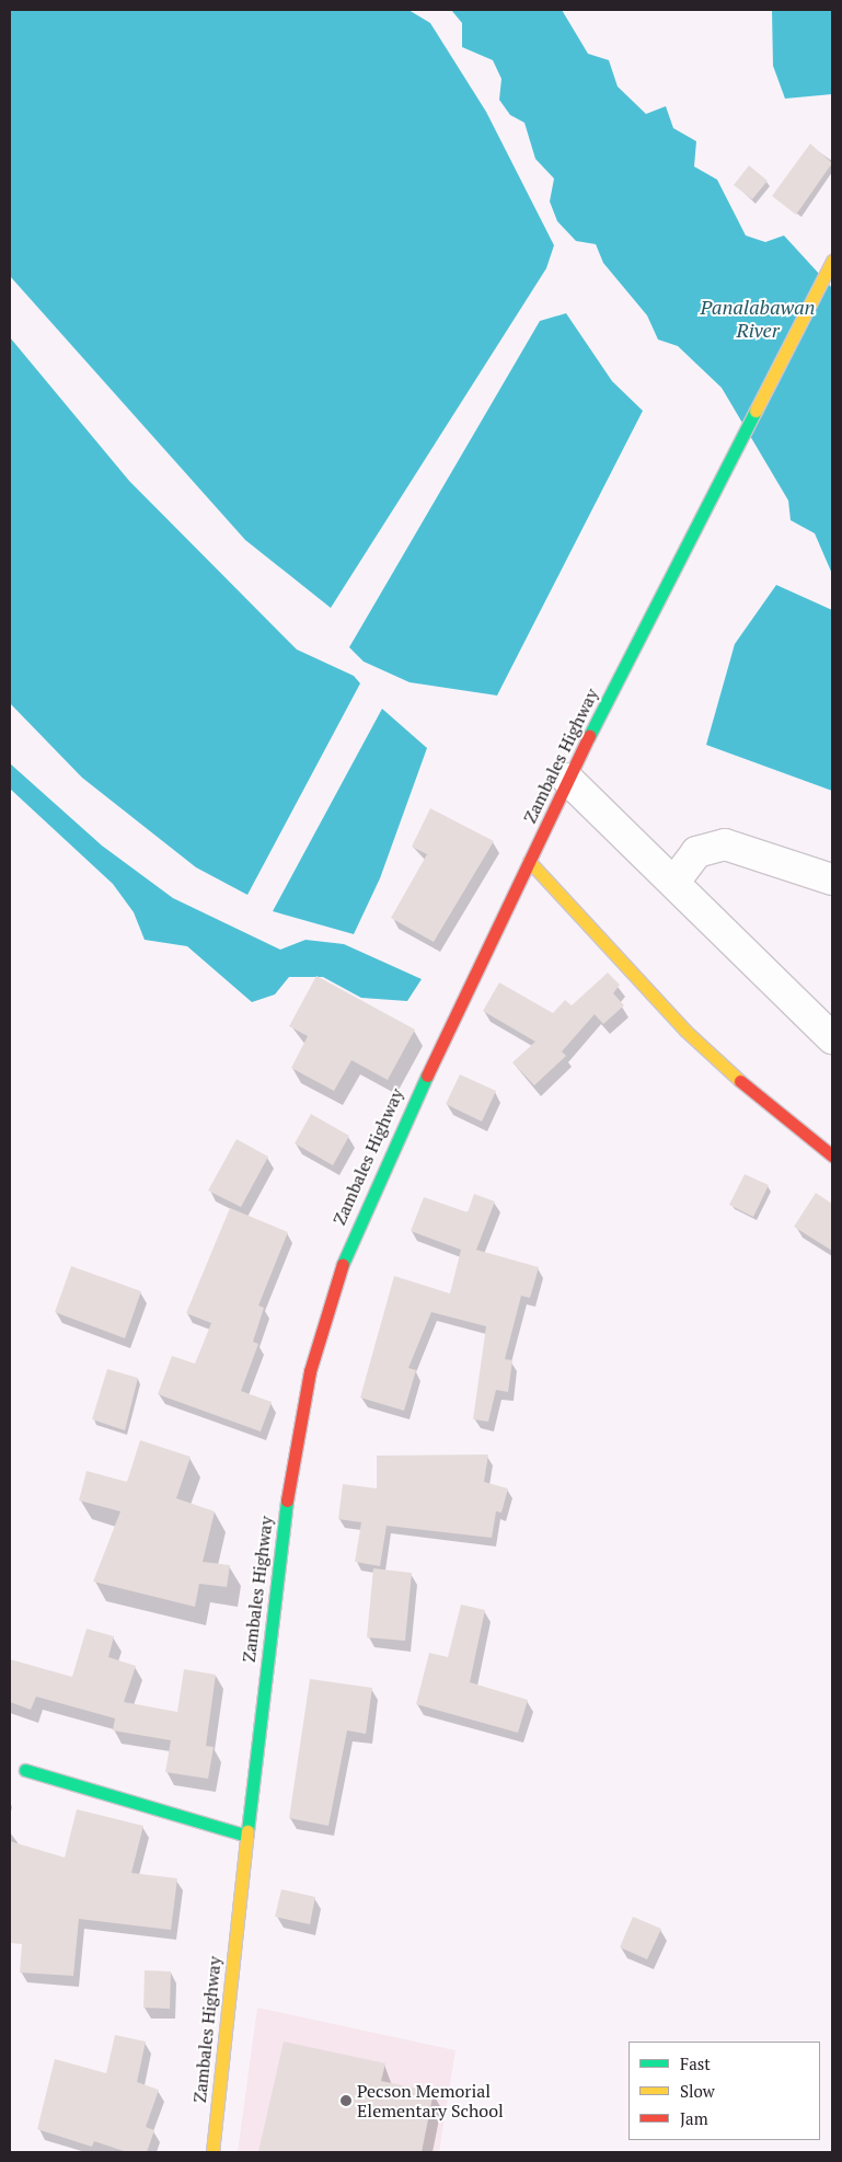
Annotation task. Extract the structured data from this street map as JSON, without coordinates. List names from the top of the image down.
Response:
{
  "streets": {
    "main road": ["Zambales Highway"]
  },
  "water": ["Panalabawan River"],
  "places": ["Pecson Memorial Elementary School"],
  "legend": ["Fast", "Slow", "Jam"]
}
